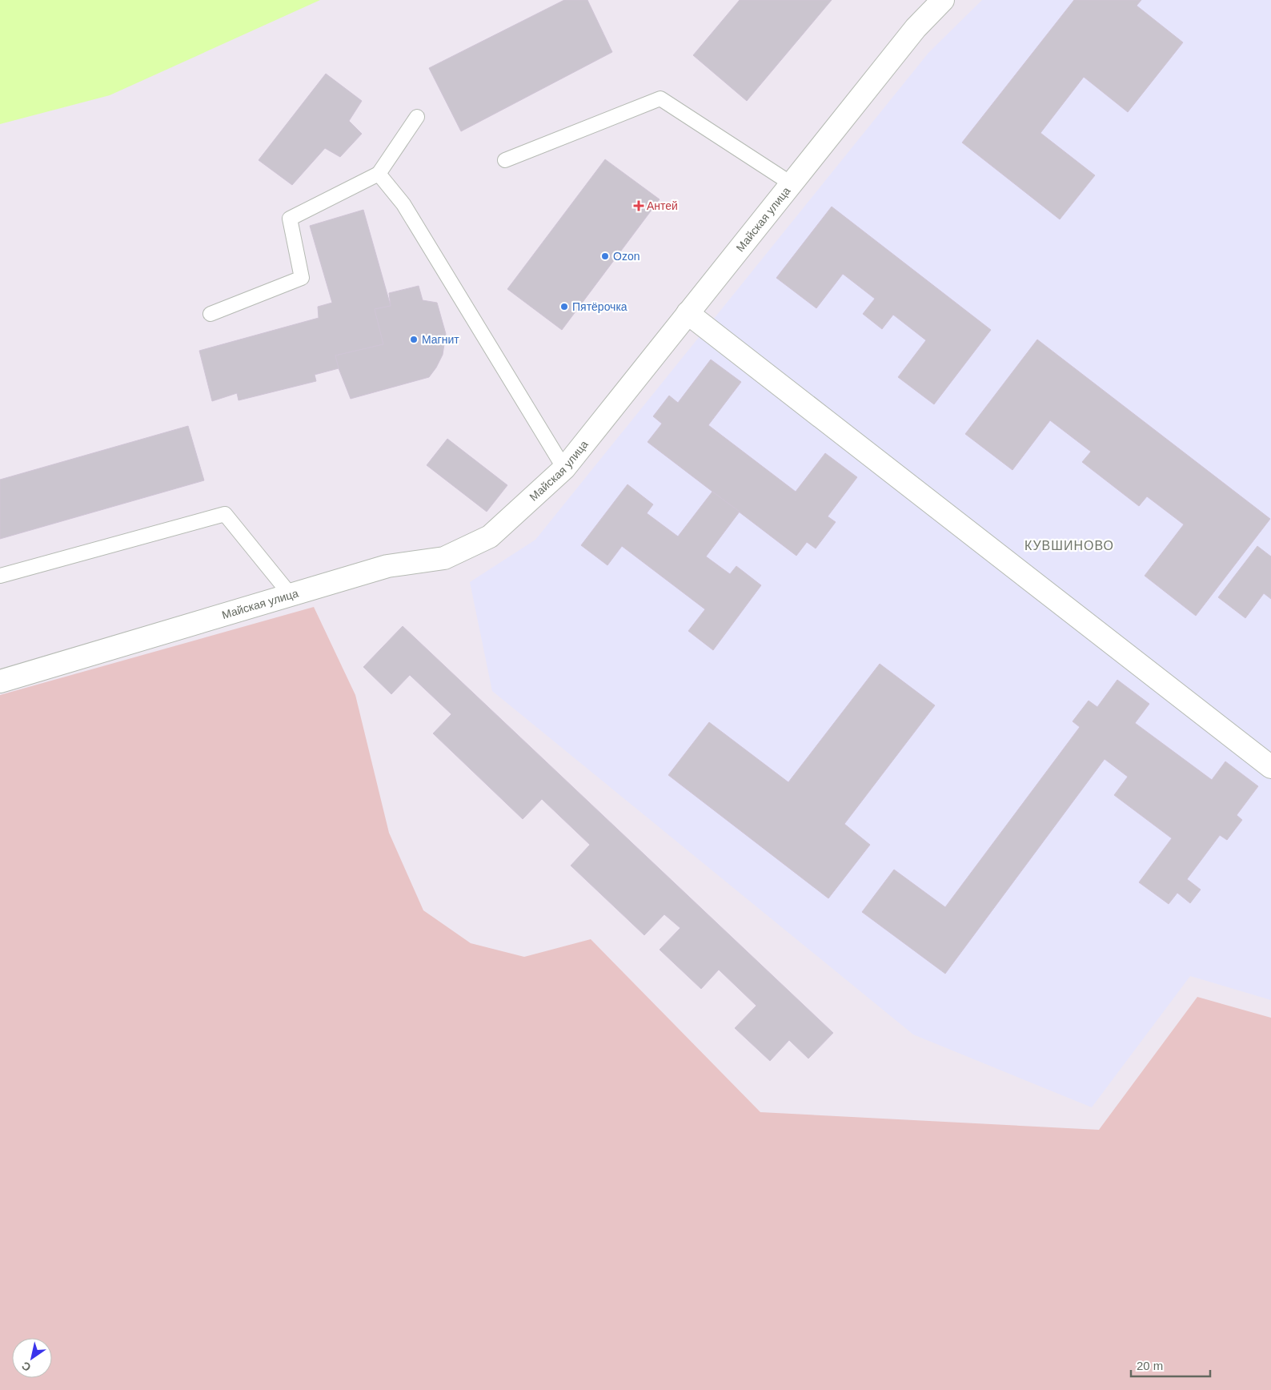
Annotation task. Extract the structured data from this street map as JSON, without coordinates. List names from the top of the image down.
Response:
{
  "streets": {
    "street": ["Майская улица"]
  },
  "districts": ["КУВШИНОВО"],
  "places": {
    "health": ["Антей"],
    "other": ["Ozon", "Пятёрочка", "Магнит"]
  },
  "scale_bar": "20 m",
  "north": "bottom left"
}
